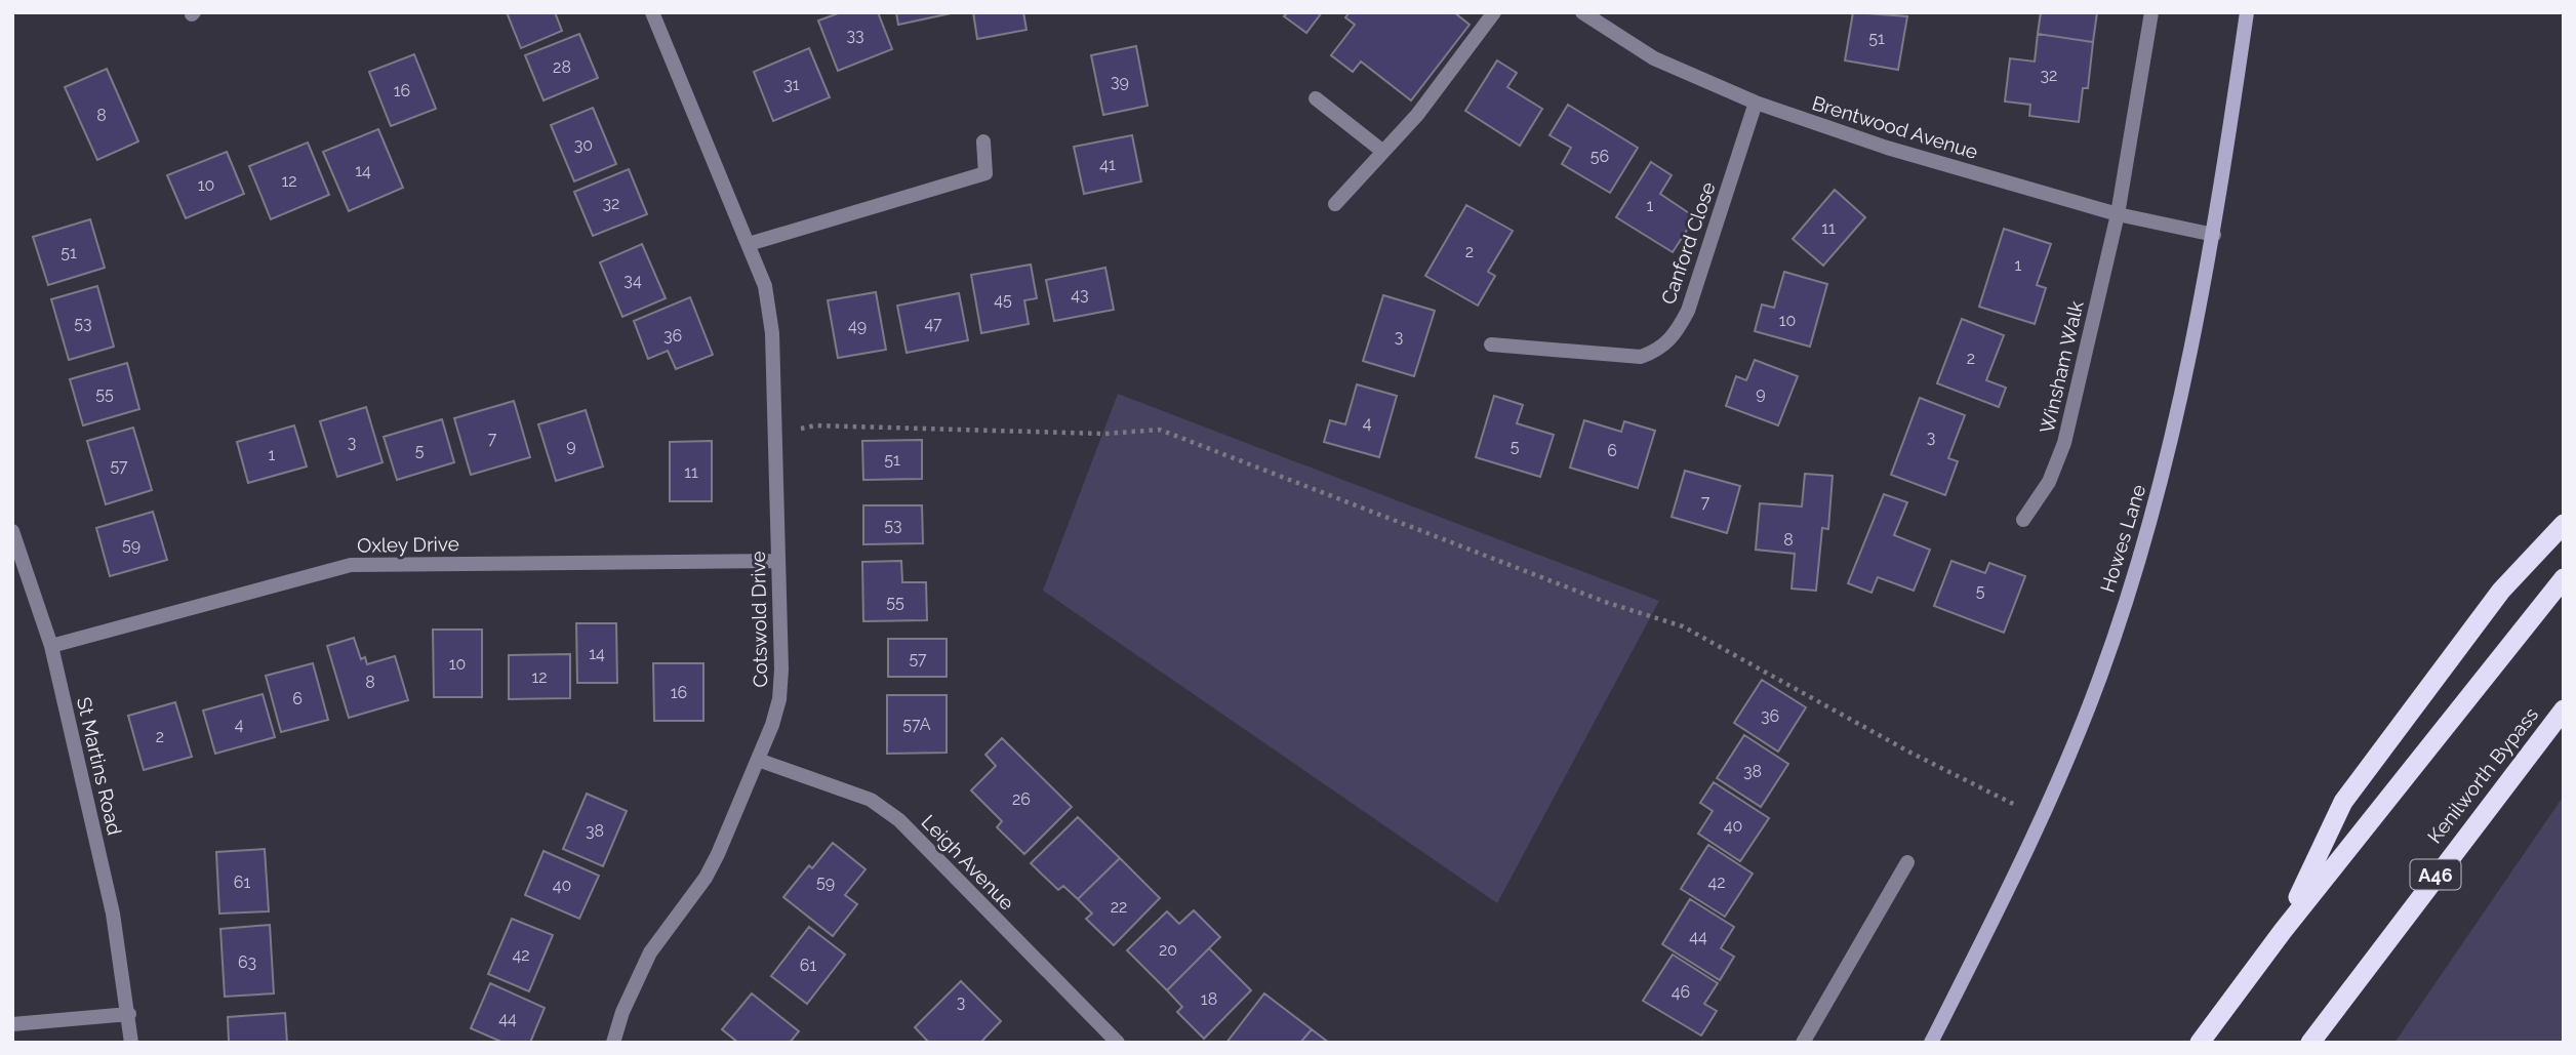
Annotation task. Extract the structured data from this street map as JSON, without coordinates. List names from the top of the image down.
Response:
{
  "streets": {
    "highway": ["Kenilworth Bypass", "A46"],
    "main road": ["Howes Lane"],
    "street": [
      "Brentwood Avenue",
      "Canford Close",
      "Winsham Walk",
      "Oxley Drive",
      "Cotswold Drive",
      "St Martins Road",
      "Leigh Avenue"
    ]
  },
  "crossings": [
    ["Brentwood Avenue", "Canford Close"],
    ["Brentwood Avenue", "Winsham Walk"],
    ["Brentwood Avenue", "Howes Lane"],
    ["Oxley Drive", "Cotswold Drive"],
    ["Oxley Drive", "St Martins Road"],
    ["Cotswold Drive", "Leigh Avenue"]
  ],
  "house_numbers": [
    "33",
    "51",
    "28",
    "32",
    "39",
    "31",
    "16",
    "8",
    "30",
    "56",
    "41",
    "14",
    "12",
    "10",
    "32",
    "1",
    "11",
    "2",
    "51",
    "1",
    "34",
    "43",
    "45",
    "10",
    "53",
    "47",
    "49",
    "36",
    "3",
    "2",
    "9",
    "55",
    "4",
    "3",
    "7",
    "3",
    "9",
    "5",
    "5",
    "6",
    "1",
    "51",
    "57",
    "11",
    "7",
    "53",
    "8",
    "59",
    "5",
    "55",
    "14",
    "57",
    "10",
    "12",
    "8",
    "16",
    "6",
    "36",
    "4",
    "57A",
    "2",
    "38",
    "26",
    "40",
    "38",
    "61",
    "59",
    "42",
    "40",
    "22",
    "44",
    "20",
    "42",
    "63",
    "61",
    "46",
    "18",
    "3",
    "44"
  ]
}
